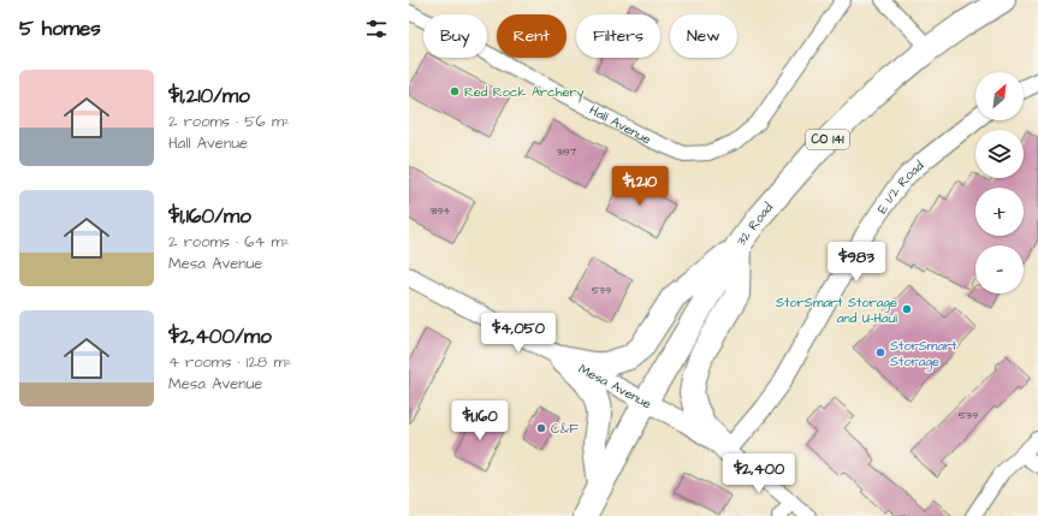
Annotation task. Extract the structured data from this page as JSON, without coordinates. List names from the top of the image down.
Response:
{
  "streets": {
    "main road": ["CO 141", "32 Road"],
    "street": ["Hall Avenue", "E 1/2 Road", "Mesa Avenue"]
  },
  "crossings": [
    ["E 1/2 Road", "Mesa Avenue"],
    ["32 Road", "Mesa Avenue"]
  ],
  "places": [
    "Red Rock Archery",
    "StorSmart Storage and U-Haul",
    "StorSmart Storage",
    "C&F"
  ],
  "house_numbers": [
    "3197",
    "3194",
    "539",
    "539"
  ],
  "north": "top right",
  "page": {
    "heading": "5 homes",
    "chip": [
      "Buy",
      "Rent",
      "Filters",
      "New"
    ],
    "list": [
      {
        "name": "$1,210/mo",
        "note": "2 rooms · 56 m² · Hall Avenue"
      },
      {
        "name": "$1,160/mo",
        "note": "2 rooms · 64 m² · Mesa Avenue"
      },
      {
        "name": "$2,400/mo",
        "note": "4 rooms · 128 m² · Mesa Avenue"
      }
    ],
    "map_buttons": ["+", "−"],
    "price": [
      "$1,210",
      "$983",
      "$4,050",
      "$1,160",
      "$2,400"
    ]
  }
}
